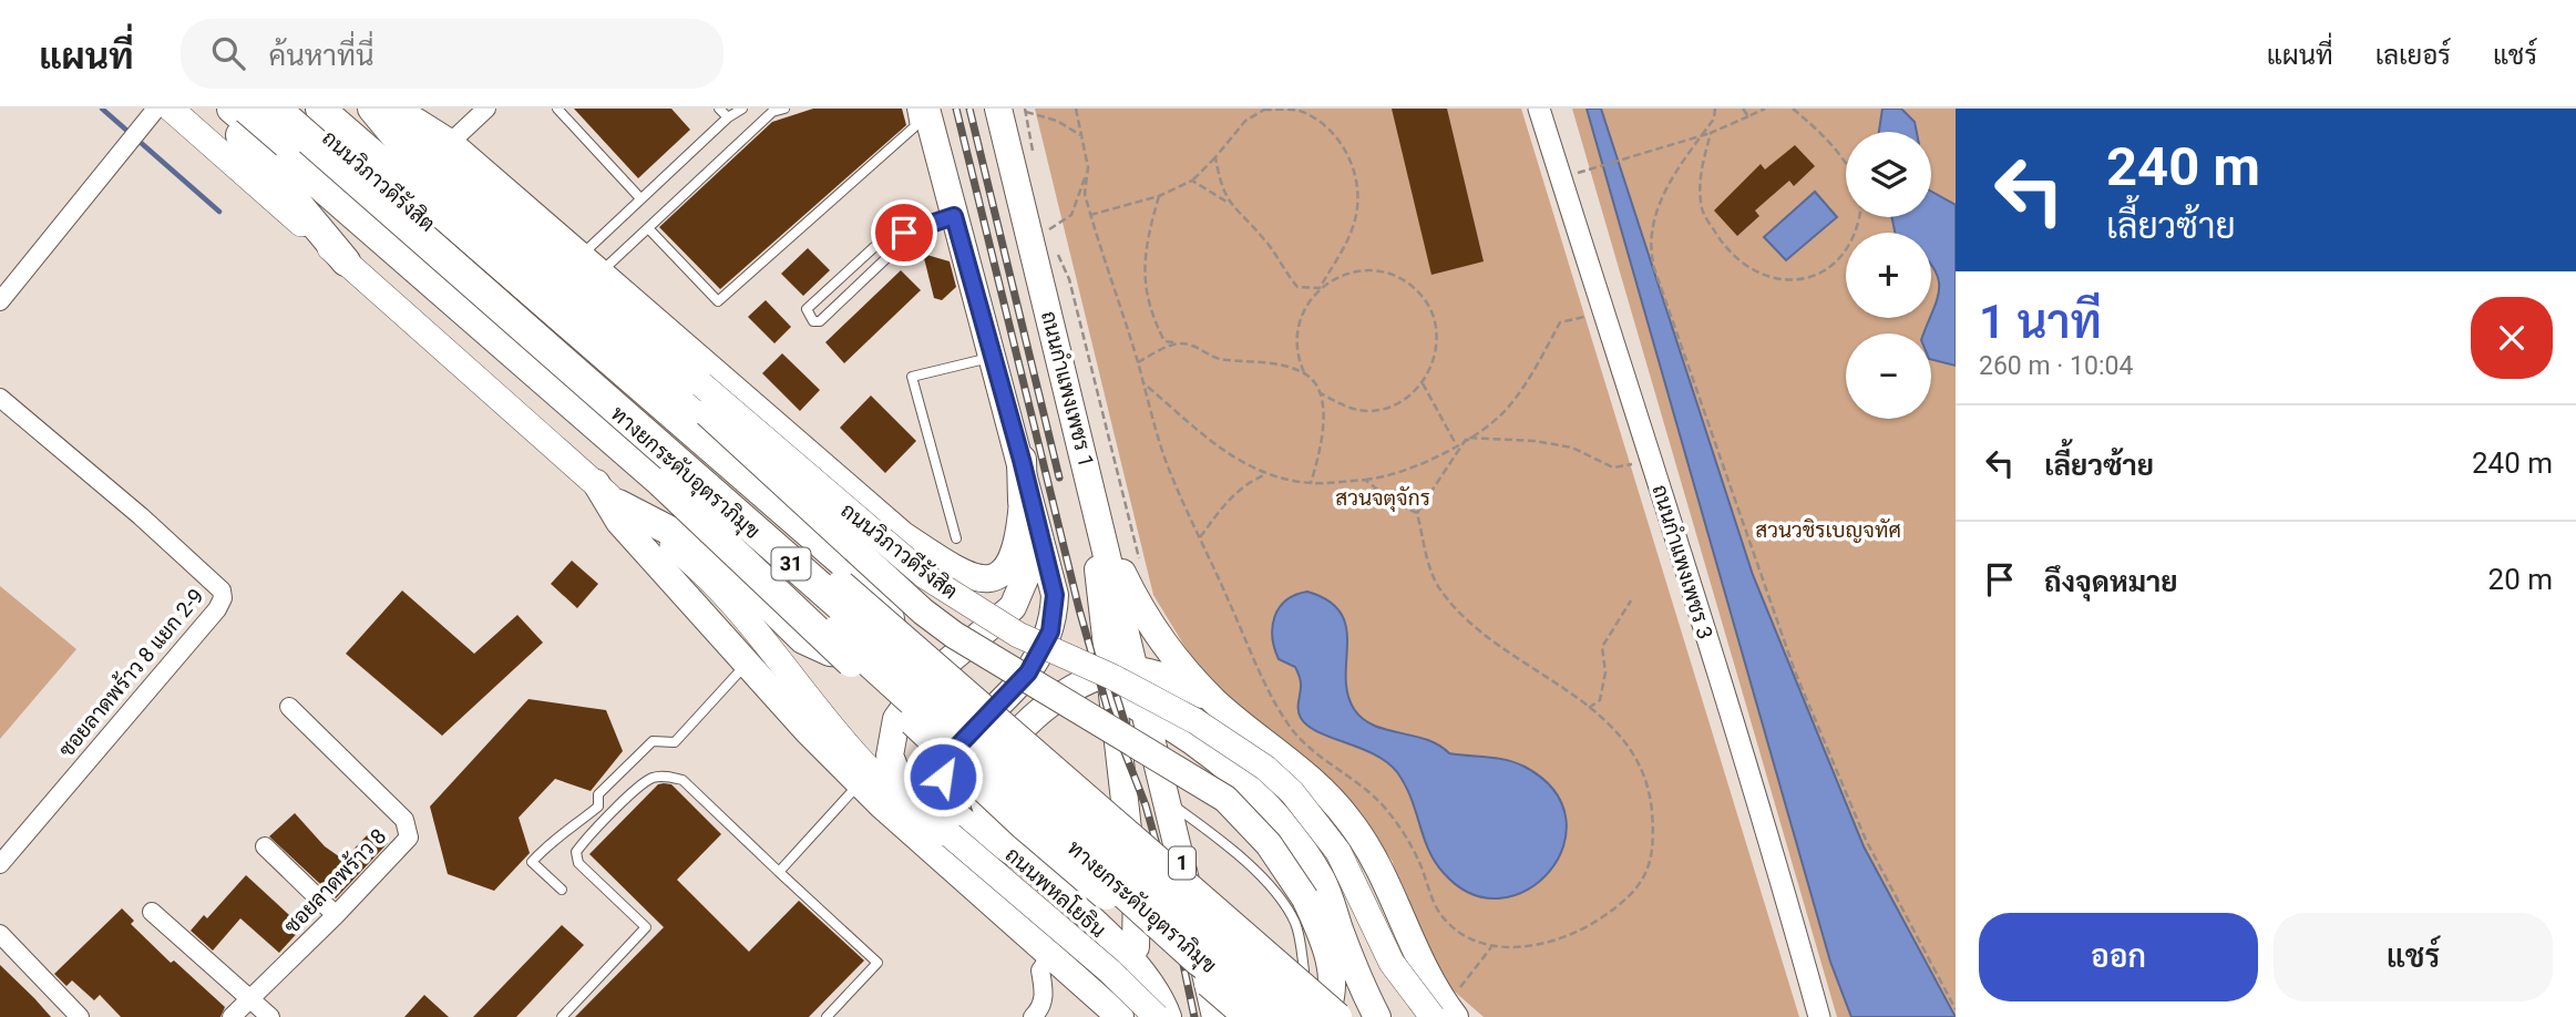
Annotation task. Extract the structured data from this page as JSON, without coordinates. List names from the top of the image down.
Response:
{
  "streets": {
    "highway": ["ถนนวิภาวดีรังสิต", "ทางยกระดับอุตราภิมุข", "31"],
    "main road": ["ถนนกำแพงเพชร 1", "1", "ถนนพหลโยธิน"],
    "street": ["ถนนกำแพงเพชร 3", "ซอยลาดพร้าว 8 แยก 2-9", "ซอยลาดพร้าว 8"]
  },
  "parks": ["สวนจตุจักร", "สวนวชิรเบญจทัศ"],
  "page": {
    "header": "แผนที่",
    "search": "ค้นหาที่นี่",
    "nav": ["แผนที่", "เลเยอร์", "แชร์"],
    "turn": ["240 m", "เลี้ยวซ้าย"],
    "map_buttons": ["+", "−"],
    "heading": ["1 นาที", "260 m · 10:04"],
    "list": [
      {
        "name": "เลี้ยวซ้าย",
        "value": "240 m"
      },
      {
        "name": "ถึงจุดหมาย",
        "value": "20 m"
      }
    ],
    "buttons": ["ออก", "แชร์"]
  }
}
